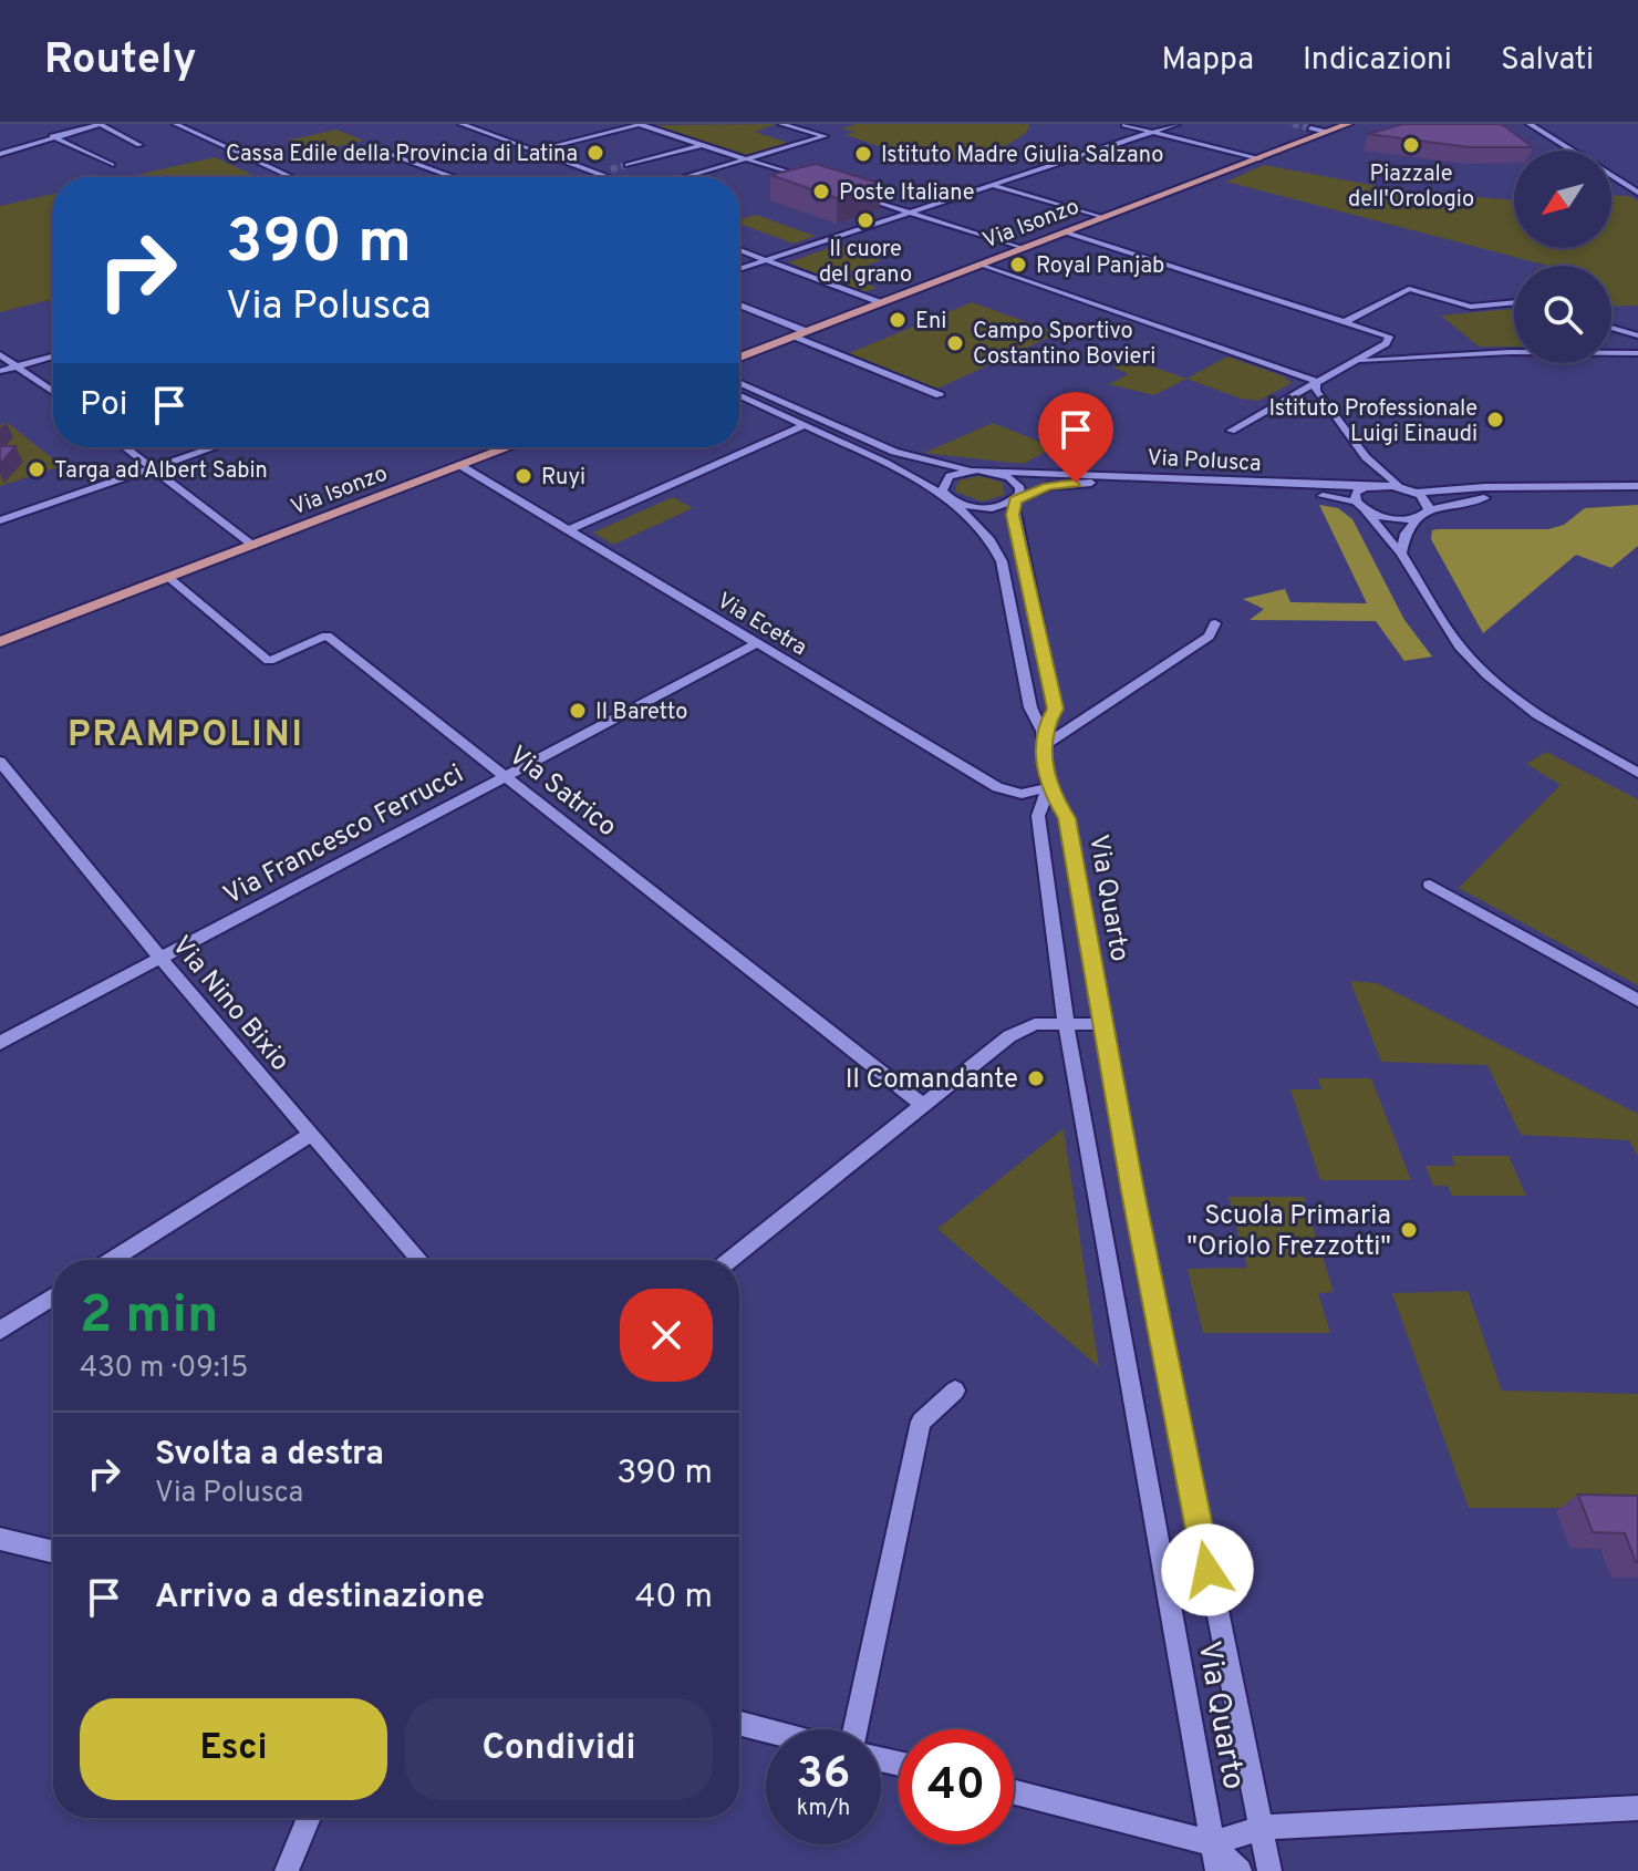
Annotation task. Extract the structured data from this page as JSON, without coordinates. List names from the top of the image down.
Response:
{
  "streets": {
    "main road": ["Via Isonzo"],
    "street": [
      "Via Polusca",
      "Via Ecetra",
      "Via Satrico",
      "Via Francesco Ferrucci",
      "Via Quarto",
      "Via Nino Bixio"
    ]
  },
  "crossings": [
    ["Via Isonzo", "Via Ecetra"],
    ["Via Isonzo", "Via Satrico"],
    ["Via Polusca", "Via Quarto"],
    ["Via Ecetra", "Via Francesco Ferrucci"],
    ["Via Ecetra", "Via Quarto"],
    ["Via Satrico", "Via Francesco Ferrucci"],
    ["Via Francesco Ferrucci", "Via Nino Bixio"]
  ],
  "districts": ["PRAMPOLINI"],
  "places": [
    "Piazzale dell'Orologio",
    "Cassa Edile della Provincia di Latina",
    "Istituto Madre Giulia Salzano",
    "Poste Italiane",
    "Il cuore del grano",
    "Royal Panjab",
    "Eni",
    "Campo Sportivo Costantino Bovieri",
    "Istituto Professionale Luigi Einaudi",
    "Targa ad Albert Sabin",
    "Ruyi",
    "Il Baretto",
    "Il Comandante",
    "Scuola Primaria \"Oriolo Frezzotti\""
  ],
  "north": "bottom left",
  "page": {
    "header": "Routely",
    "nav": ["Mappa", "Indicazioni", "Salvati"],
    "turn": ["390 m", "Via Polusca"],
    "then": "Poi",
    "heading": ["2 min", "430 m · 09:15"],
    "list": [
      {
        "name": "Svolta a destra",
        "note": "Via Polusca",
        "value": "390 m"
      },
      {
        "name": "Arrivo a destinazione",
        "value": "40 m"
      }
    ],
    "buttons": ["Esci", "Condividi"],
    "speed": "36 km/h",
    "limit": "40"
  }
}
